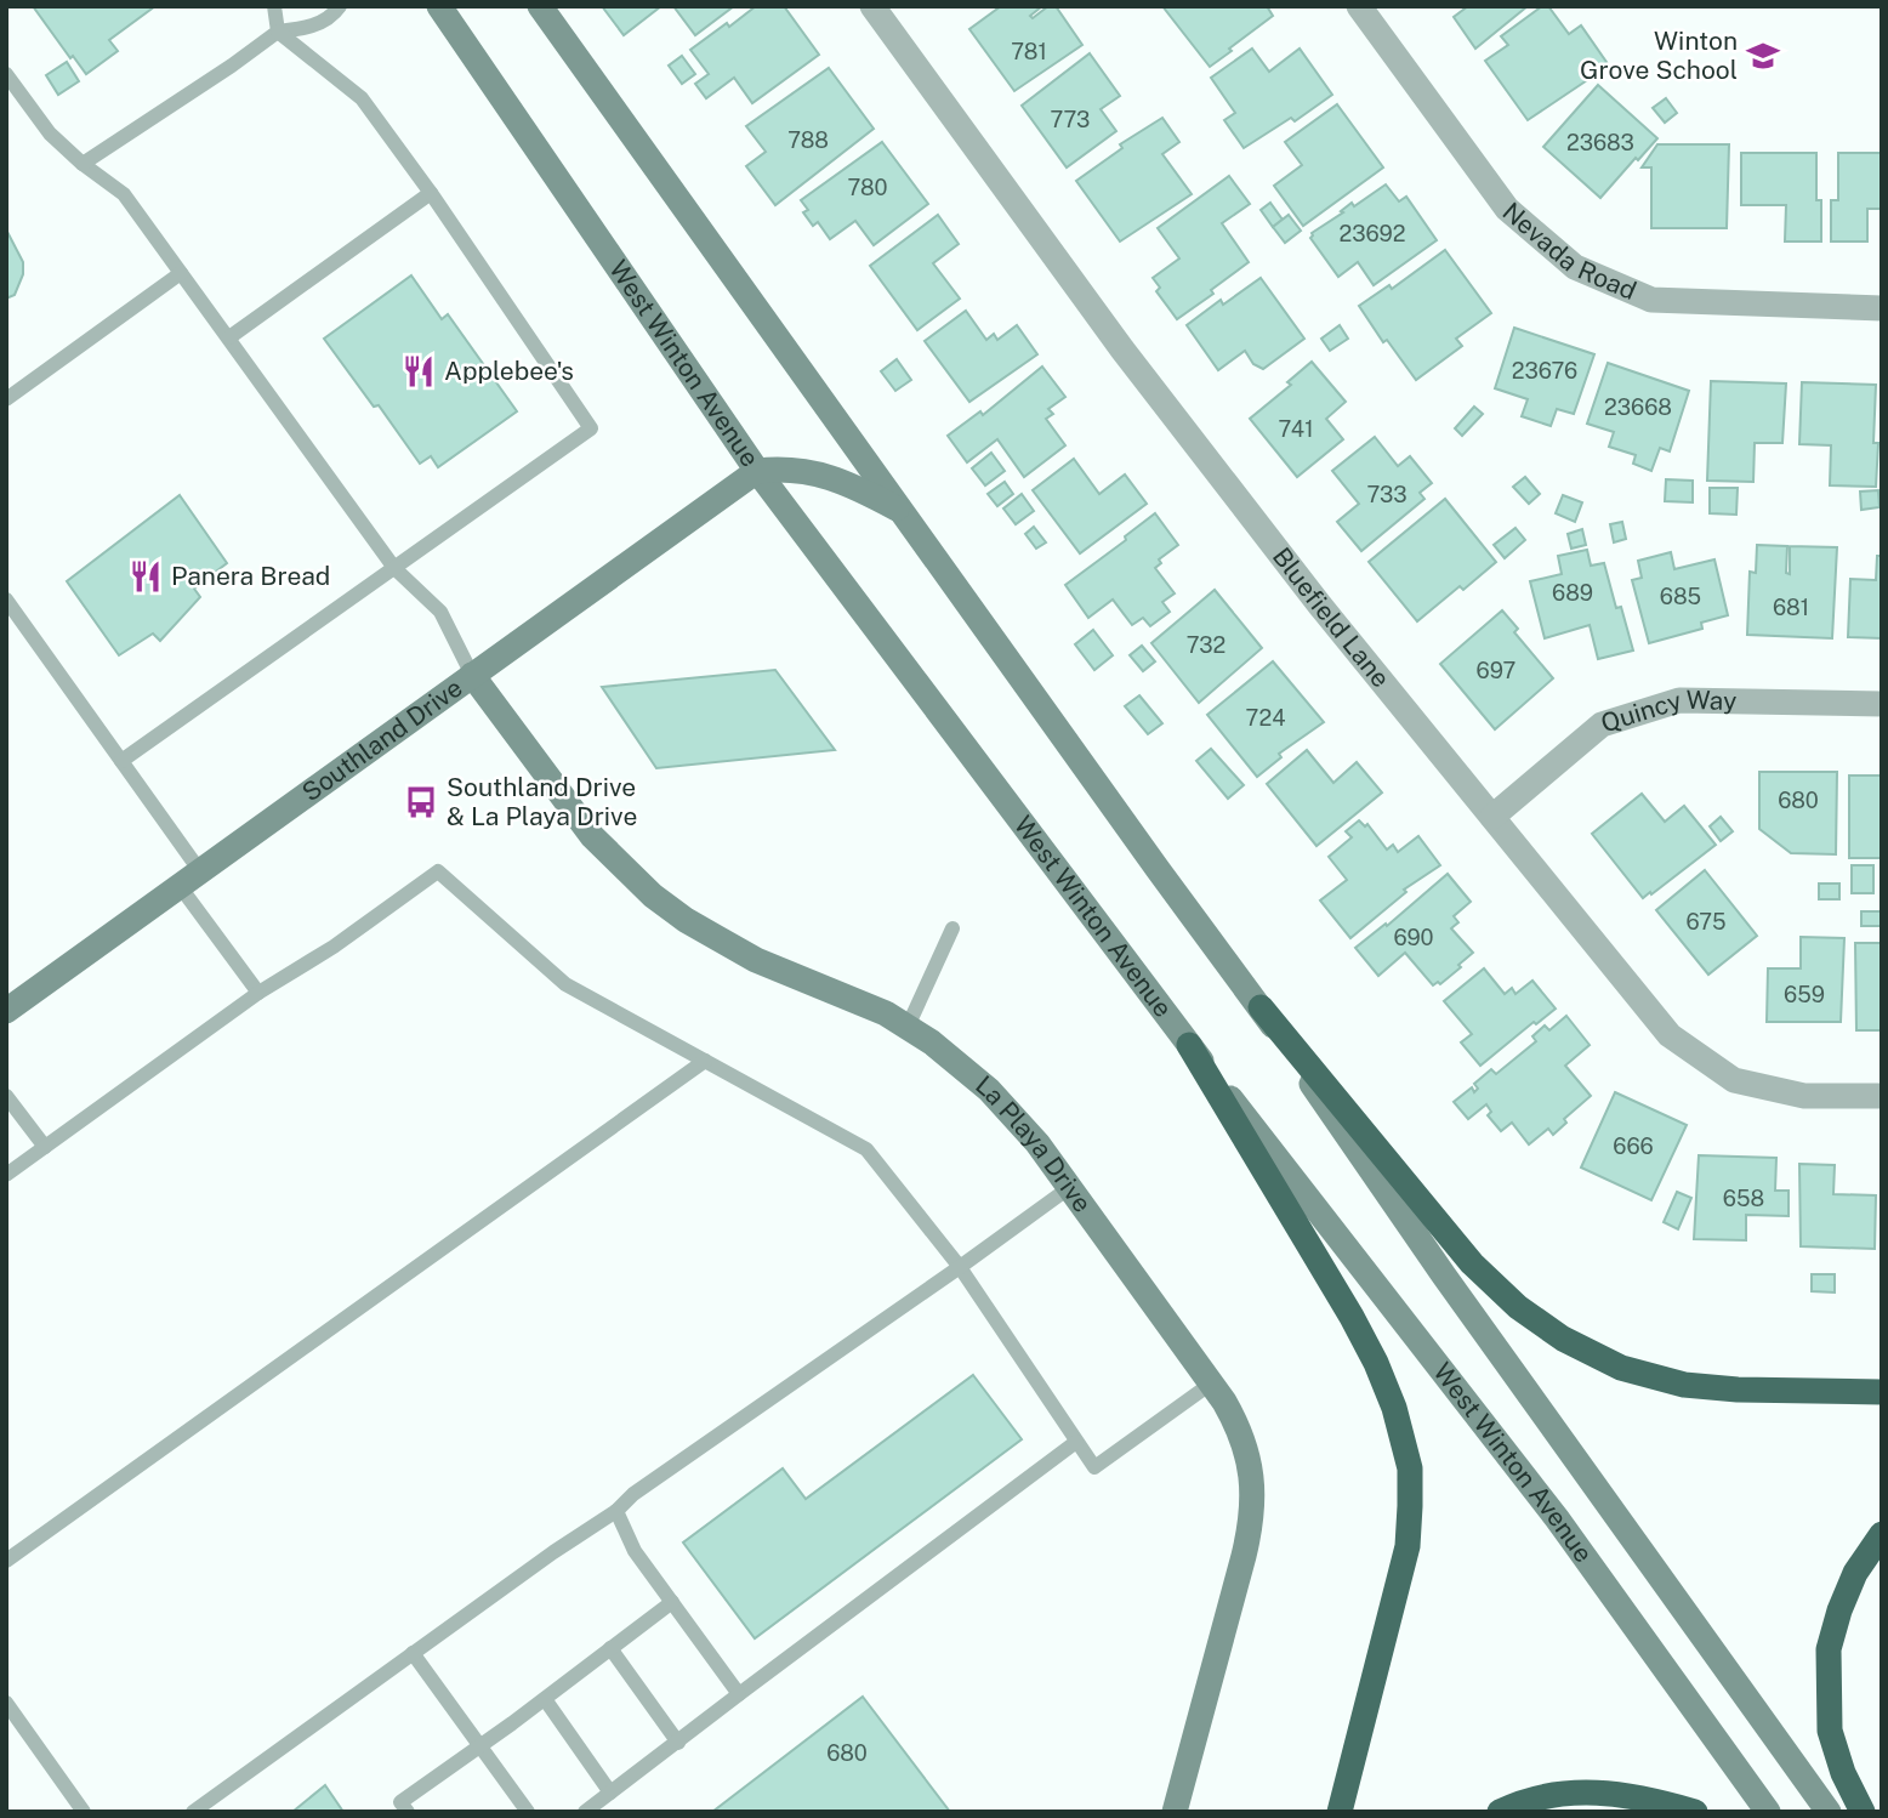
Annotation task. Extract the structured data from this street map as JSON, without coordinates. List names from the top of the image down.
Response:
{
  "streets": {
    "main road": ["West Winton Avenue", "Southland Drive", "La Playa Drive"],
    "street": ["Nevada Road", "Bluefield Lane", "Quincy Way"]
  },
  "crossings": [
    ["West Winton Avenue", "Southland Drive"],
    ["Bluefield Lane", "Quincy Way"],
    ["Southland Drive", "La Playa Drive"]
  ],
  "places": {
    "school or university": ["Winton Grove School"],
    "restaurant": ["Applebee's", "Panera Bread"],
    "bus stop": ["Southland Drive & La Playa Drive"]
  },
  "house_numbers": [
    "781",
    "773",
    "788",
    "23683",
    "780",
    "23692",
    "23676",
    "23668",
    "741",
    "733",
    "689",
    "685",
    "681",
    "732",
    "697",
    "724",
    "680",
    "675",
    "690",
    "659",
    "666",
    "658",
    "680"
  ]
}
